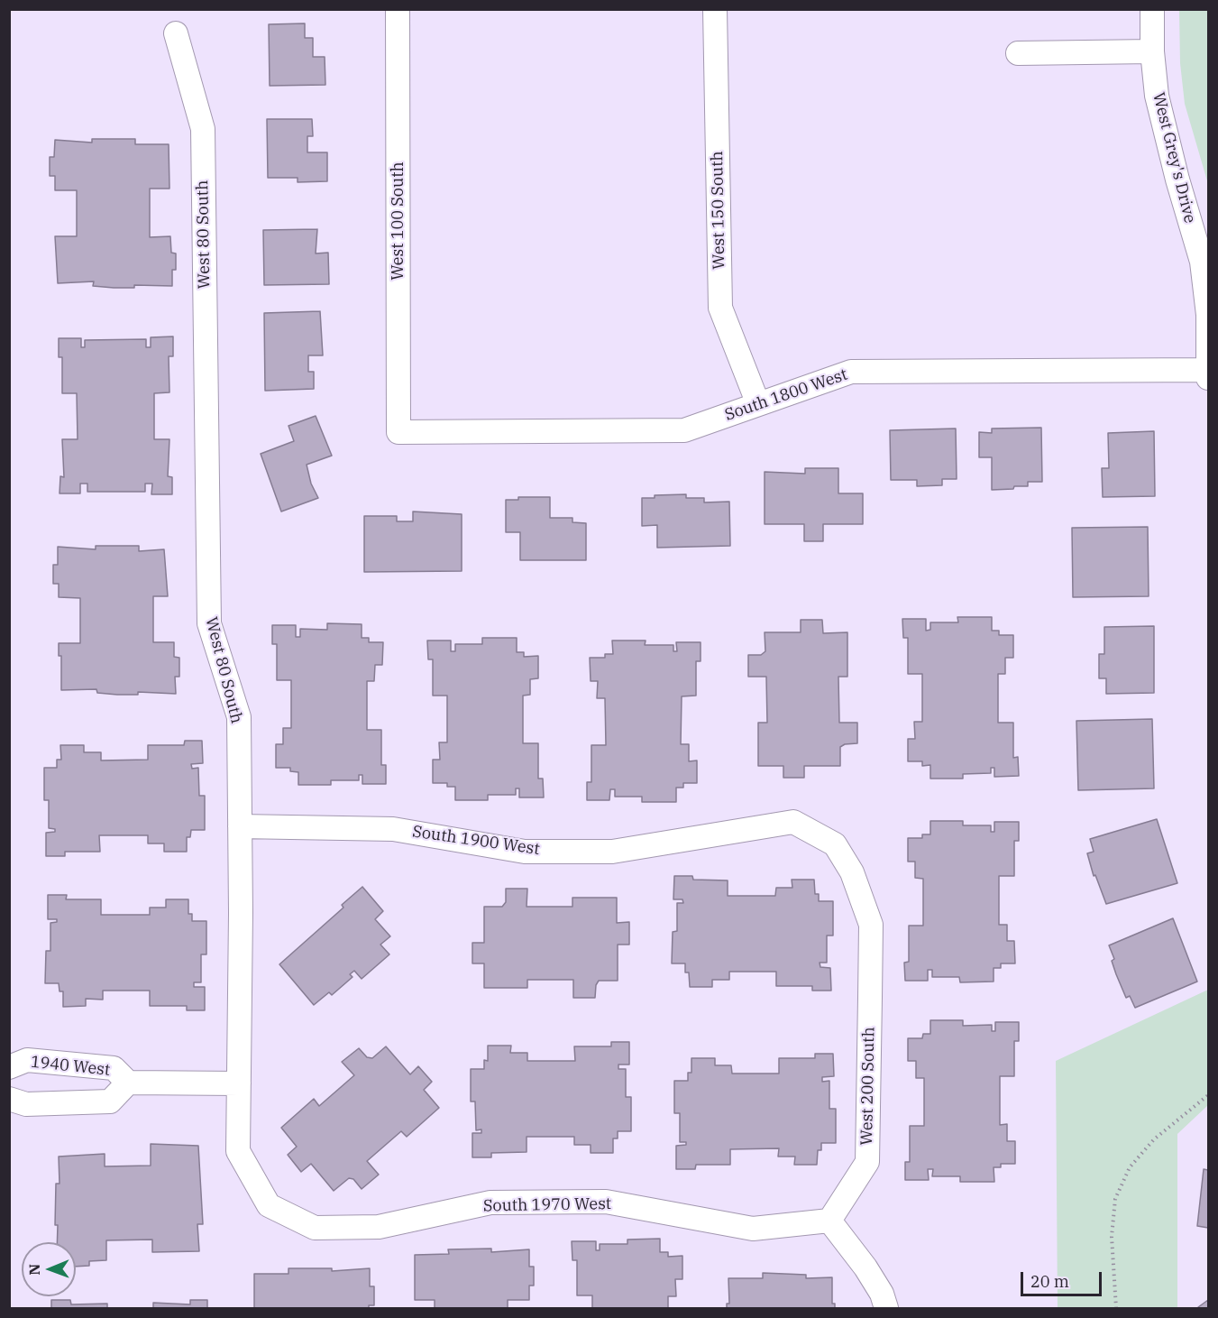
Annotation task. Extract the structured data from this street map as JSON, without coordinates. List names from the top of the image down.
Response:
{
  "streets": {
    "street": [
      "West Grey's Drive",
      "West 150 South",
      "West 100 South",
      "West 80 South",
      "South 1800 West",
      "South 1900 West",
      "1940 West",
      "West 200 South",
      "South 1970 West"
    ]
  },
  "crossings": [
    ["West Grey's Drive", "South 1800 West"],
    ["West 150 South", "South 1800 West"],
    ["West 100 South", "South 1800 West"],
    ["West 80 South", "South 1900 West"],
    ["West 80 South", "South 1970 West"],
    ["South 1900 West", "West 200 South"],
    ["West 200 South", "South 1970 West"]
  ],
  "scale_bar": "20 m",
  "north": "left"
}
